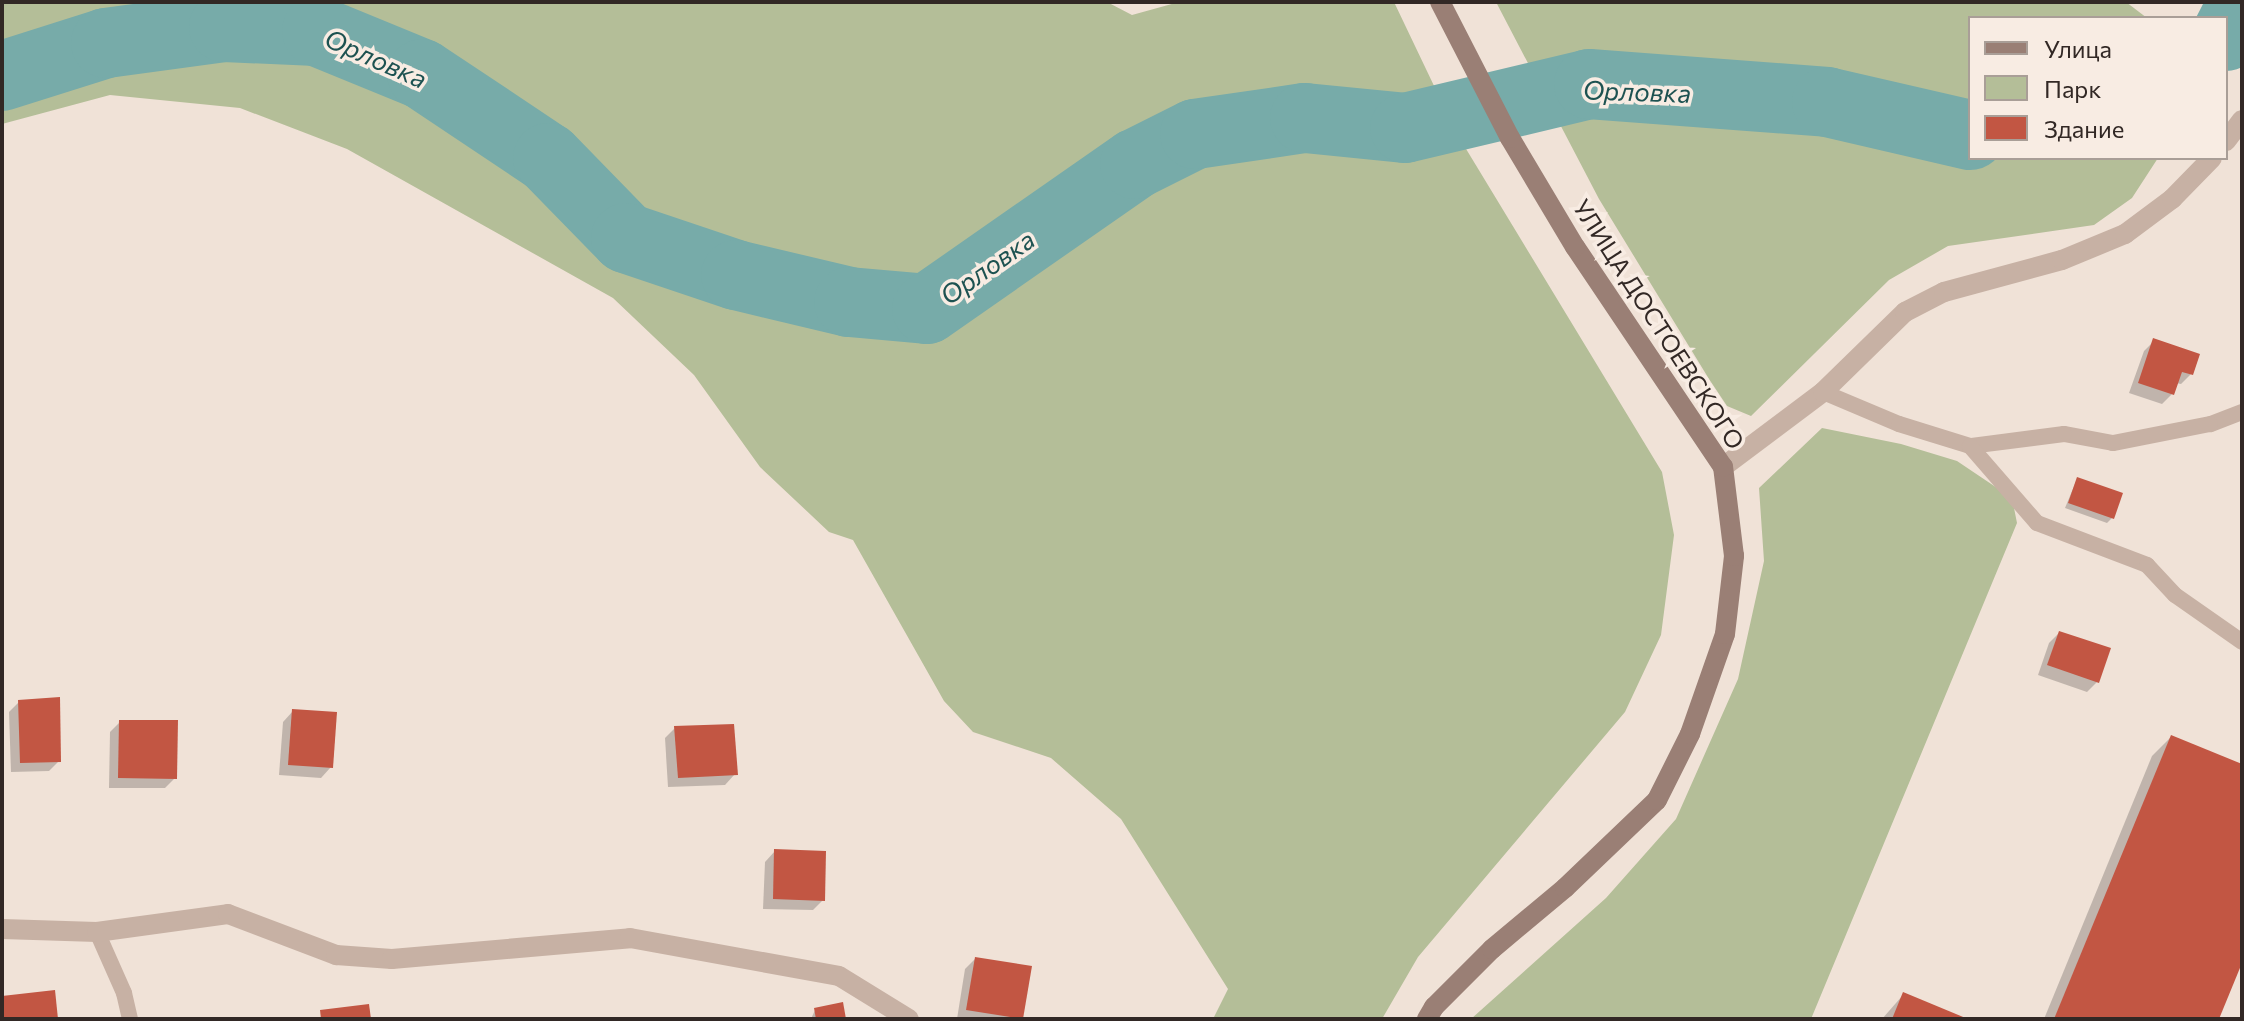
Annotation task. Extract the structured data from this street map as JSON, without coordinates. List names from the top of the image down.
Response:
{
  "streets": {
    "main road": ["УЛИЦА ДОСТОЕВСКОГО"]
  },
  "water": ["Орловка"],
  "legend": ["Улица", "Парк", "Здание"]
}
